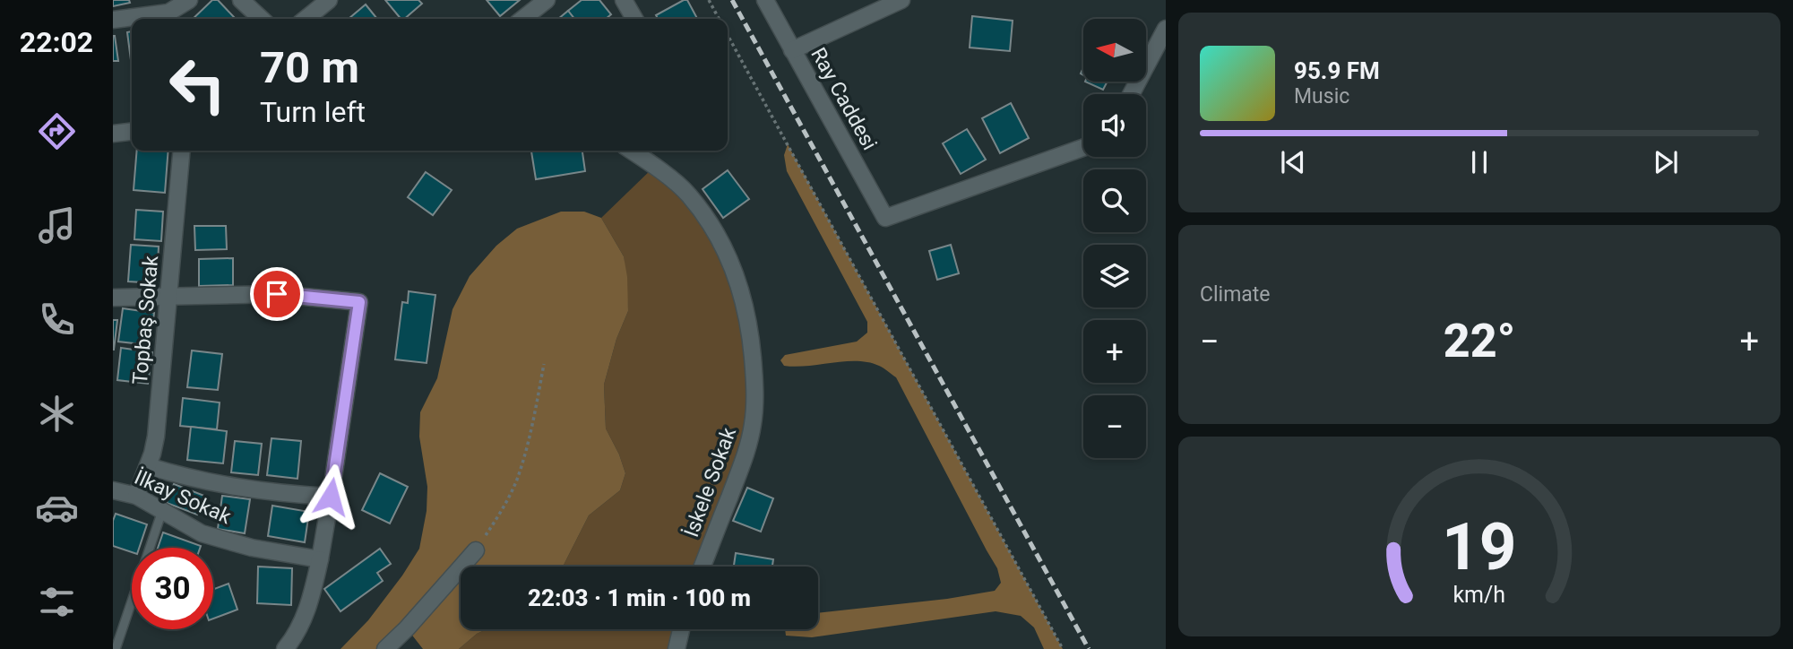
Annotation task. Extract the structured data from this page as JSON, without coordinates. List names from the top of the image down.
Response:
{
  "streets": {
    "street": [
      "Ray Caddesi",
      "Topbaş Sokak",
      "İskele Sokak",
      "İlkay Sokak"
    ]
  },
  "crossings": [
    ["Topbaş Sokak", "İlkay Sokak"]
  ],
  "north": "left",
  "page": {
    "tabs": "22:02",
    "map_buttons": ["+", "−"],
    "turn": ["70 m", "Turn left"],
    "song": ["95.9 FM", "Music"],
    "tile": "Climate",
    "heat": ["−", "22°", "+"],
    "limit": "30",
    "trip": "22:03 · 1 min · 100 m",
    "gauge": ["19", "km/h"]
  }
}
